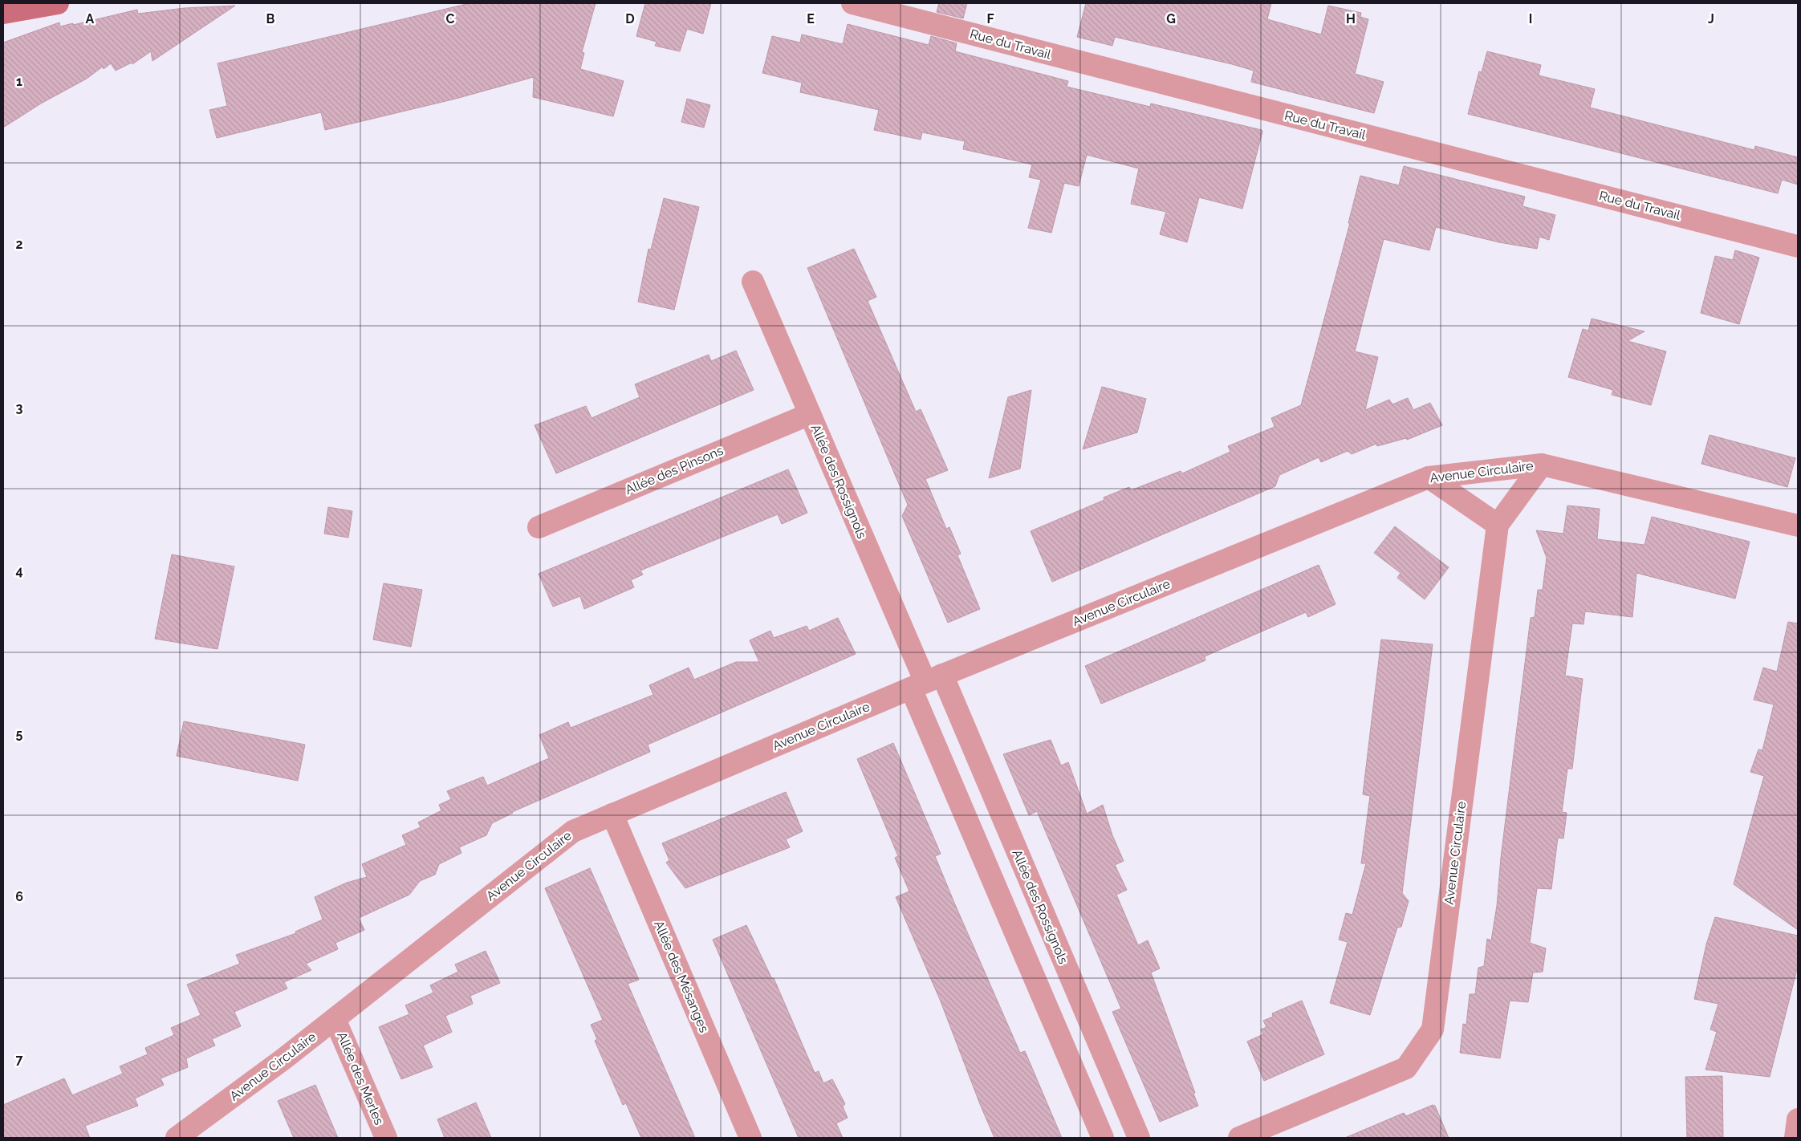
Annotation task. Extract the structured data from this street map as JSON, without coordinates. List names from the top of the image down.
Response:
{
  "streets": {
    "street": [
      "Rue du Travail",
      "Allée des Pinsons",
      "Avenue Circulaire",
      "Allée des Rossignols",
      "Allée des Mésanges",
      "Allée des Merles"
    ]
  },
  "crossings": [
    ["Allée des Pinsons", "Allée des Rossignols"],
    ["Avenue Circulaire", "Allée des Rossignols"],
    ["Avenue Circulaire", "Allée des Mésanges"],
    ["Avenue Circulaire", "Allée des Merles"]
  ],
  "grid": {
    "columns": [
      "A",
      "B",
      "C",
      "D",
      "E",
      "F",
      "G",
      "H",
      "I",
      "J"
    ],
    "rows": [
      "1",
      "2",
      "3",
      "4",
      "5",
      "6",
      "7"
    ]
  }
}
